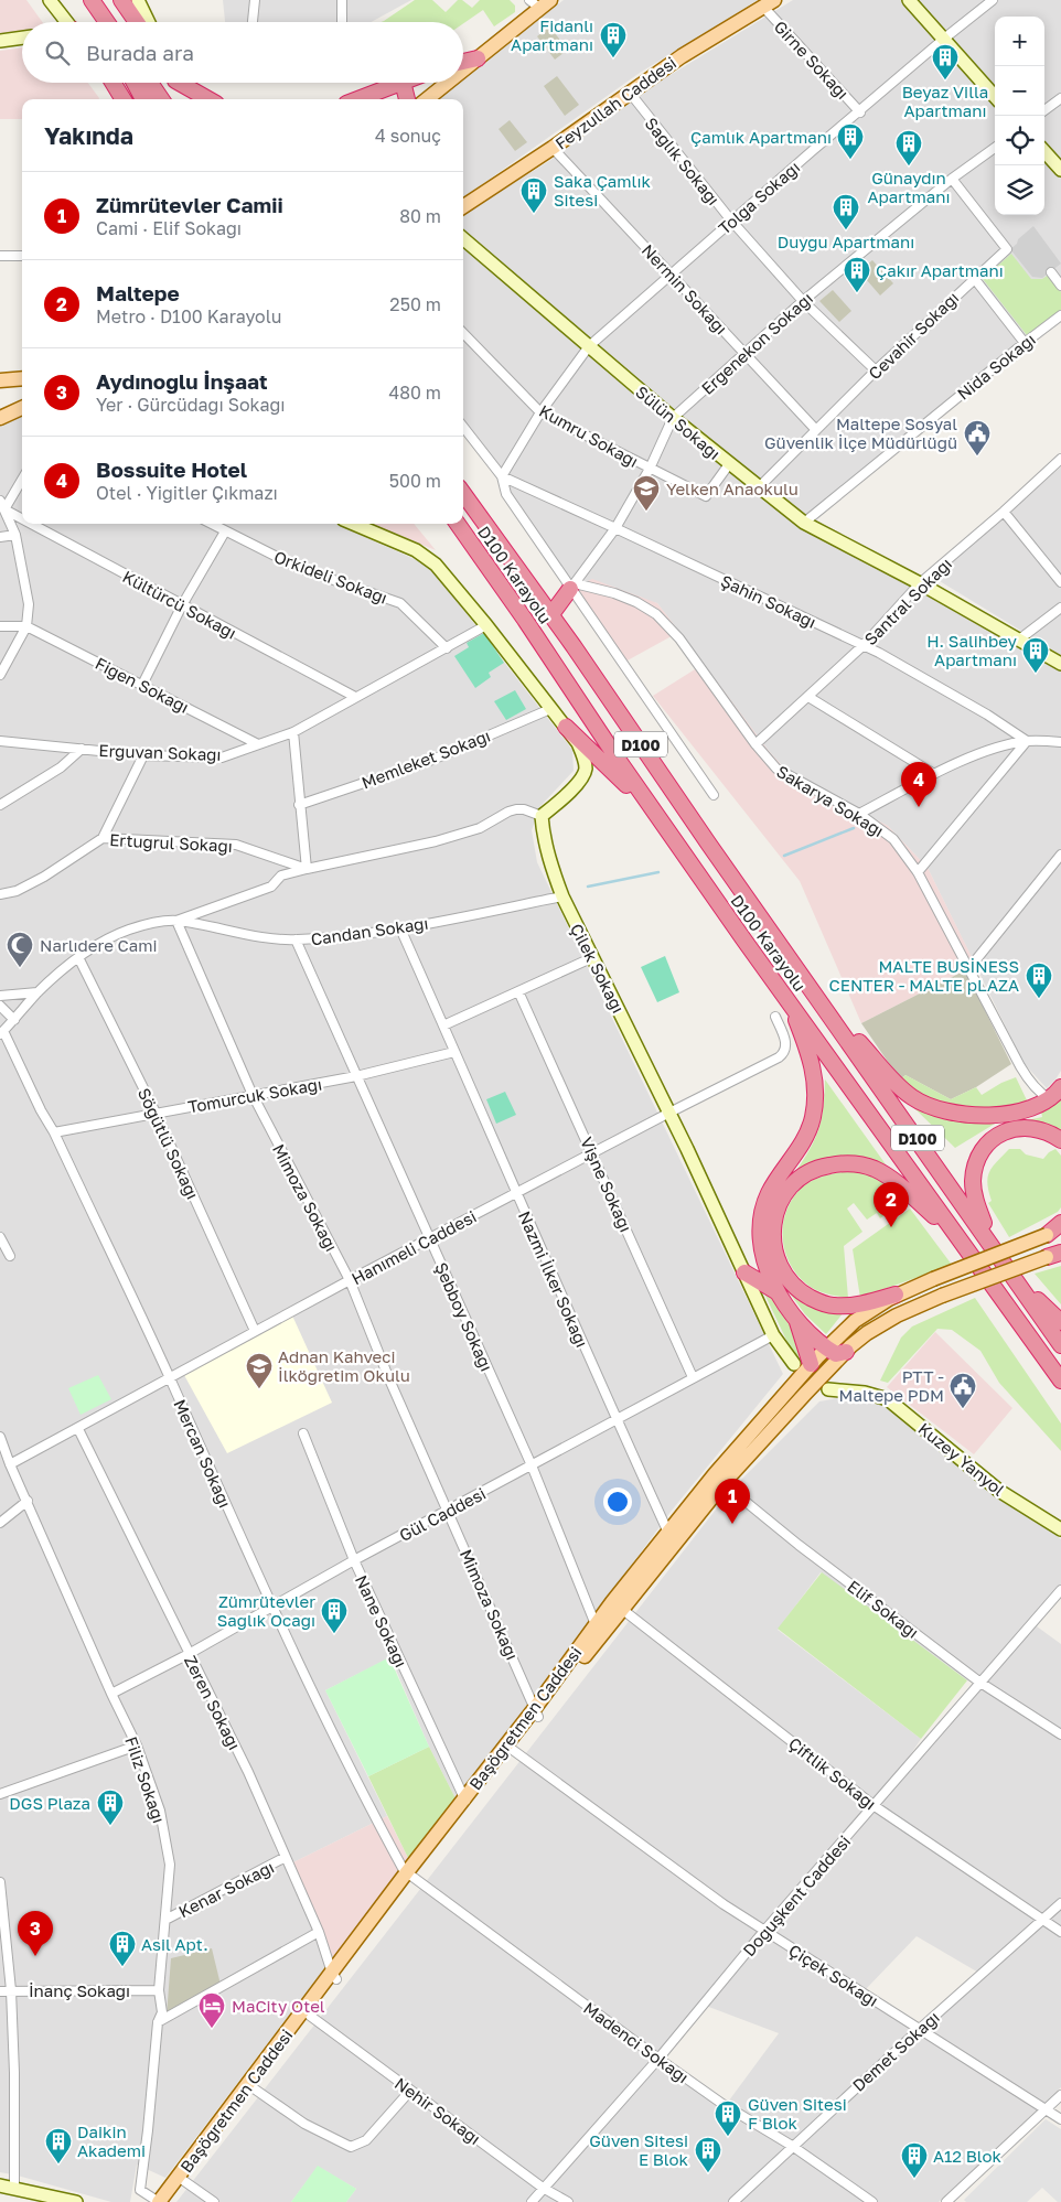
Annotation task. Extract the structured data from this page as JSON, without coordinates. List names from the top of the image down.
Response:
{
  "streets": {
    "highway": ["D100 Karayolu", "D100"],
    "main road": [
      "Feyzullah Caddesi",
      "Sülün Sokağı",
      "Çilek Sokağı",
      "Kuzey Yanyol",
      "Başöğretmen Caddesi"
    ],
    "street": [
      "Girne Sokağı",
      "Sağlık Sokağı",
      "Tolga Sokağı",
      "Nermin Sokağı",
      "Cevahir Sokağı",
      "Ergenekon Sokağı",
      "Nida Sokağı",
      "Kumru Sokağı",
      "Orkideli Sokağı",
      "Şahin Sokağı",
      "Santral Sokağı",
      "Kültürcü Sokağı",
      "Figen Sokağı",
      "Erguvan Sokağı",
      "Memleket Sokağı",
      "Sakarya Sokağı",
      "Ertuğrul Sokağı",
      "Candan Sokağı",
      "Tomurcuk Sokağı",
      "Söğütlü Sokağı",
      "Vişne Sokağı",
      "Mimoza Sokağı",
      "Hanımeli Caddesi",
      "Nazmi İlker Sokağı",
      "Şebboy Sokağı",
      "Mercan Sokağı",
      "Gül Caddesi",
      "Elif Sokağı",
      "Nane Sokağı",
      "Zeren Sokağı",
      "Çiftlik Sokağı",
      "Filiz Sokağı",
      "Kenar Sokağı",
      "Doğuşkent Caddesi",
      "Çiçek Sokağı",
      "İnanç Sokağı",
      "Madenci Sokağı",
      "Demet Sokağı",
      "Nehir Sokağı"
    ]
  },
  "crossings": [
    ["Girne Sokağı", "Feyzullah Caddesi"],
    ["Girne Sokağı", "Tolga Sokağı"],
    ["Feyzullah Caddesi", "Sağlık Sokağı"],
    ["Feyzullah Caddesi", "Nermin Sokağı"],
    ["Sağlık Sokağı", "Tolga Sokağı"],
    ["Sağlık Sokağı", "Cevahir Sokağı"],
    ["Sağlık Sokağı", "Ergenekon Sokağı"],
    ["Tolga Sokağı", "Nermin Sokağı"],
    ["Tolga Sokağı", "Sülün Sokağı"],
    ["Tolga Sokağı", "Kumru Sokağı"],
    ["Nermin Sokağı", "Cevahir Sokağı"],
    ["Nermin Sokağı", "Ergenekon Sokağı"],
    ["Cevahir Sokağı", "Ergenekon Sokağı"],
    ["Cevahir Sokağı", "Sülün Sokağı"],
    ["Ergenekon Sokağı", "Sülün Sokağı"],
    ["Ergenekon Sokağı", "Kumru Sokağı"],
    ["Ergenekon Sokağı", "Şahin Sokağı"],
    ["Ergenekon Sokağı", "Sakarya Sokağı"],
    ["Nida Sokağı", "Sülün Sokağı"],
    ["Sülün Sokağı", "Kumru Sokağı"],
    ["Sülün Sokağı", "Santral Sokağı"],
    ["Orkideli Sokağı", "Erguvan Sokağı"],
    ["Şahin Sokağı", "Santral Sokağı"],
    ["Santral Sokağı", "Sakarya Sokağı"],
    ["Kültürcü Sokağı", "Erguvan Sokağı"],
    ["Figen Sokağı", "Erguvan Sokağı"],
    ["Ertuğrul Sokağı", "Candan Sokağı"],
    ["Candan Sokağı", "Çilek Sokağı"],
    ["Candan Sokağı", "Söğütlü Sokağı"],
    ["Candan Sokağı", "Mimoza Sokağı"],
    ["Candan Sokağı", "Nazmi İlker Sokağı"],
    ["Candan Sokağı", "Şebboy Sokağı"],
    ["Candan Sokağı", "Mercan Sokağı"],
    ["Çilek Sokağı", "Hanımeli Caddesi"],
    ["Çilek Sokağı", "Gül Caddesi"],
    ["Tomurcuk Sokağı", "Söğütlü Sokağı"],
    ["Tomurcuk Sokağı", "Mimoza Sokağı"],
    ["Tomurcuk Sokağı", "Nazmi İlker Sokağı"],
    ["Tomurcuk Sokağı", "Şebboy Sokağı"],
    ["Tomurcuk Sokağı", "Mercan Sokağı"],
    ["Söğütlü Sokağı", "Hanımeli Caddesi"],
    ["Vişne Sokağı", "Hanımeli Caddesi"],
    ["Vişne Sokağı", "Gül Caddesi"],
    ["Mimoza Sokağı", "Hanımeli Caddesi"],
    ["Mimoza Sokağı", "Gül Caddesi"],
    ["Mimoza Sokağı", "Başöğretmen Caddesi"],
    ["Hanımeli Caddesi", "Nazmi İlker Sokağı"],
    ["Hanımeli Caddesi", "Şebboy Sokağı"],
    ["Hanımeli Caddesi", "Mercan Sokağı"],
    ["Hanımeli Caddesi", "Zeren Sokağı"],
    ["Hanımeli Caddesi", "Filiz Sokağı"],
    ["Nazmi İlker Sokağı", "Gül Caddesi"],
    ["Nazmi İlker Sokağı", "Başöğretmen Caddesi"],
    ["Şebboy Sokağı", "Gül Caddesi"],
    ["Şebboy Sokağı", "Başöğretmen Caddesi"],
    ["Mercan Sokağı", "Gül Caddesi"],
    ["Mercan Sokağı", "Başöğretmen Caddesi"],
    ["Mercan Sokağı", "Madenci Sokağı"],
    ["Gül Caddesi", "Nane Sokağı"],
    ["Gül Caddesi", "Zeren Sokağı"],
    ["Gül Caddesi", "Filiz Sokağı"],
    ["Elif Sokağı", "Başöğretmen Caddesi"],
    ["Elif Sokağı", "Doğuşkent Caddesi"],
    ["Nane Sokağı", "Başöğretmen Caddesi"],
    ["Zeren Sokağı", "Başöğretmen Caddesi"],
    ["Zeren Sokağı", "Kenar Sokağı"],
    ["Başöğretmen Caddesi", "Çiftlik Sokağı"],
    ["Başöğretmen Caddesi", "Filiz Sokağı"],
    ["Başöğretmen Caddesi", "Çiçek Sokağı"],
    ["Başöğretmen Caddesi", "Madenci Sokağı"],
    ["Başöğretmen Caddesi", "Nehir Sokağı"],
    ["Çiftlik Sokağı", "Doğuşkent Caddesi"],
    ["Çiftlik Sokağı", "Demet Sokağı"],
    ["Filiz Sokağı", "Kenar Sokağı"],
    ["Filiz Sokağı", "İnanç Sokağı"],
    ["Doğuşkent Caddesi", "Çiçek Sokağı"],
    ["Doğuşkent Caddesi", "Madenci Sokağı"],
    ["Doğuşkent Caddesi", "Nehir Sokağı"],
    ["Çiçek Sokağı", "Demet Sokağı"],
    ["Madenci Sokağı", "Demet Sokağı"]
  ],
  "places": {
    "building": [
      "Fidanlı Apartmanı",
      "Beyaz Villa Apartmanı",
      "Çamlık Apartmanı",
      "Günaydın Apartmanı",
      "Saka Çamlık Sitesi",
      "Duygu Apartmanı",
      "Çakır Apartmanı",
      "H. Salihbey Apartmanı",
      "MALTE BUSİNESS CENTER - MALTE pLAZA",
      "Zümrütevler Sağlık Ocağı",
      "DGS Plaza",
      "Asil Apt.",
      "Güven Sitesi F Blok",
      "Daikin Akademi",
      "Güven Sitesi E Blok",
      "A12 Blok"
    ],
    "public building": ["Maltepe Sosyal Güvenlik İlçe Müdürlüğü", "PTT - Maltepe PDM"],
    "school or university": ["Yelken Anaokulu", "Adnan Kahveci İlköğretim Okulu"],
    "mosque": ["Narlıdere Cami"],
    "hotel": ["MaCity Otel"]
  },
  "page": {
    "map_buttons": ["+", "−"],
    "search": "Burada ara",
    "heading": ["Yakında", "4 sonuç"],
    "list": [
      {
        "mark": "1",
        "name": "Zümrütevler Camii",
        "note": "Cami · Elif Sokağı",
        "value": "80 m"
      },
      {
        "mark": "2",
        "name": "Maltepe",
        "note": "Metro · D100 Karayolu",
        "value": "250 m"
      },
      {
        "mark": "3",
        "name": "Aydınoğlu İnşaat",
        "note": "Yer · Gürcüdağı Sokağı",
        "value": "480 m"
      },
      {
        "mark": "4",
        "name": "Bossuite Hotel",
        "note": "Otel · Yiğitler Çıkmazı",
        "value": "500 m"
      }
    ],
    "pins": [
      "4",
      "2",
      "1",
      "3"
    ]
  }
}
